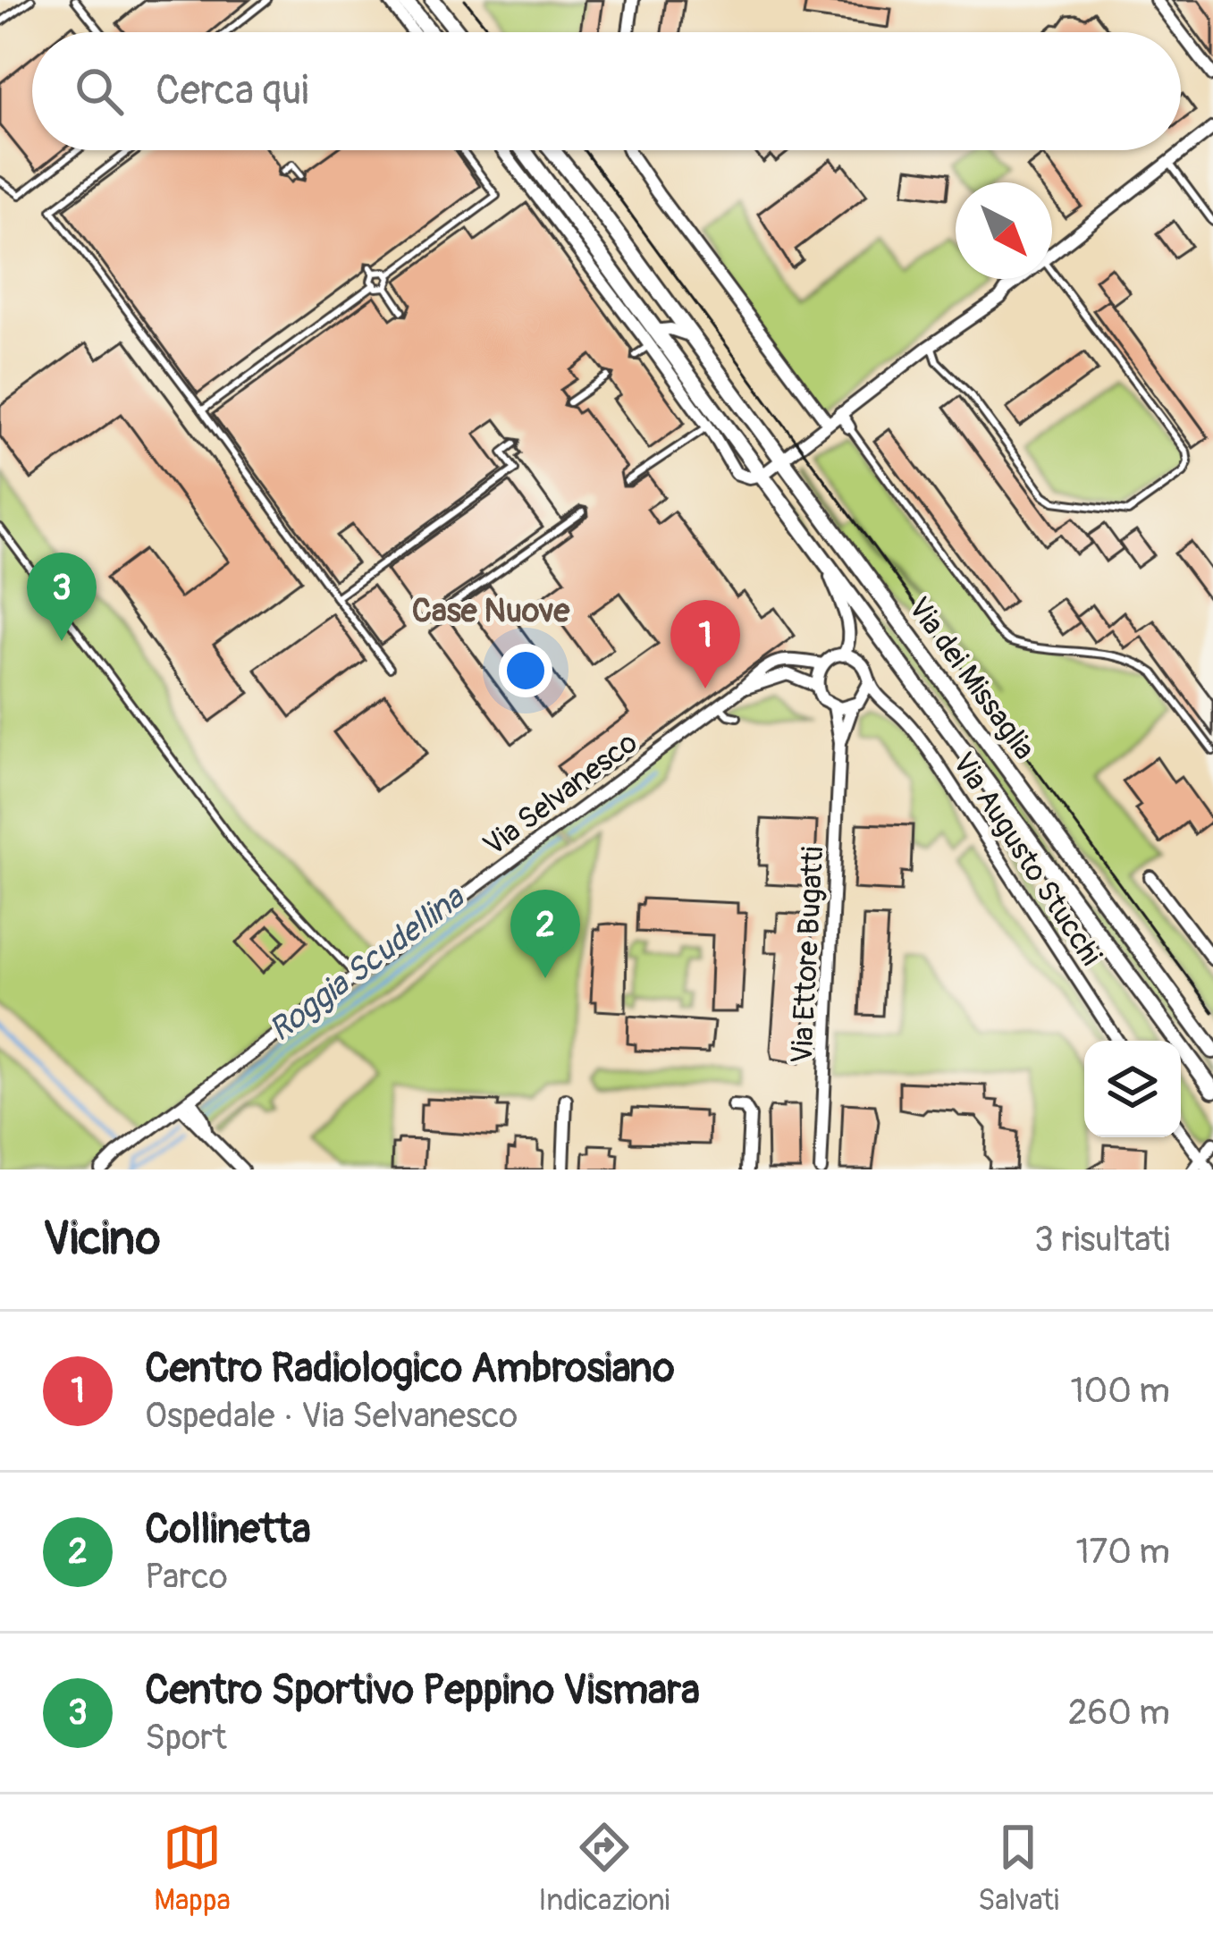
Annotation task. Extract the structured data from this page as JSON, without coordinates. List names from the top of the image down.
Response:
{
  "streets": {
    "main road": ["Via dei Missaglia"],
    "street": ["Via Selvanesco", "Via Augusto Stucchi", "Via Ettore Bugatti"]
  },
  "crossings": [
    ["Via Selvanesco", "Via Augusto Stucchi"],
    ["Via Selvanesco", "Via Ettore Bugatti"],
    ["Via Augusto Stucchi", "Via Ettore Bugatti"]
  ],
  "districts": ["Case Nuove"],
  "water": ["Roggia Scudellina"],
  "north": "bottom right",
  "page": {
    "search": "Cerca qui",
    "pins": ["3", "1", "2"],
    "heading": ["Vicino", "3 risultati"],
    "list": [
      {
        "mark": "1",
        "name": "Centro Radiologico Ambrosiano",
        "note": "Ospedale · Via Selvanesco",
        "value": "100 m"
      },
      {
        "mark": "2",
        "name": "Collinetta",
        "note": "Parco",
        "value": "170 m"
      },
      {
        "mark": "3",
        "name": "Centro Sportivo Peppino Vismara",
        "note": "Sport",
        "value": "260 m"
      }
    ],
    "nav": ["Mappa", "Indicazioni", "Salvati"]
  }
}
